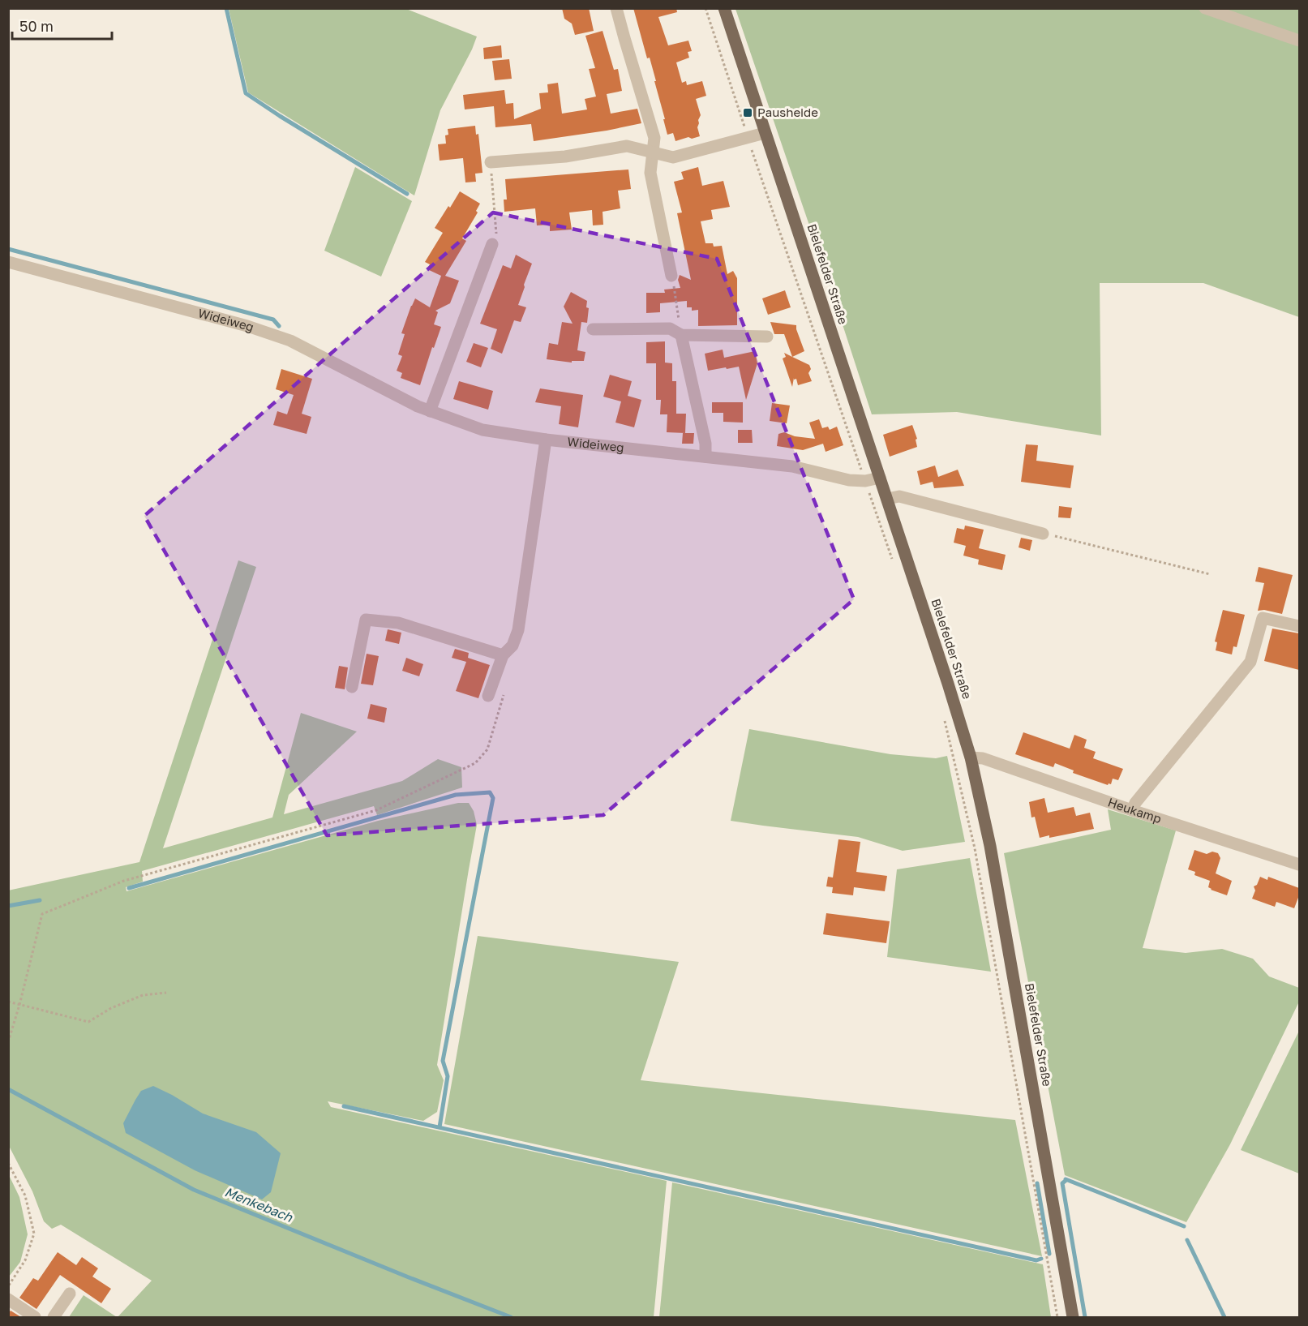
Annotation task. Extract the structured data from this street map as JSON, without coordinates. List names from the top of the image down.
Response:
{
  "streets": {
    "main road": ["Bielefelder Straße"],
    "street": ["Wideiweg", "Heukamp"]
  },
  "crossings": [
    ["Bielefelder Straße", "Wideiweg"],
    ["Bielefelder Straße", "Heukamp"]
  ],
  "water": ["Menkebach"],
  "places": {
    "transit": ["Pausheide"]
  },
  "scale_bar": "50 m"
}
